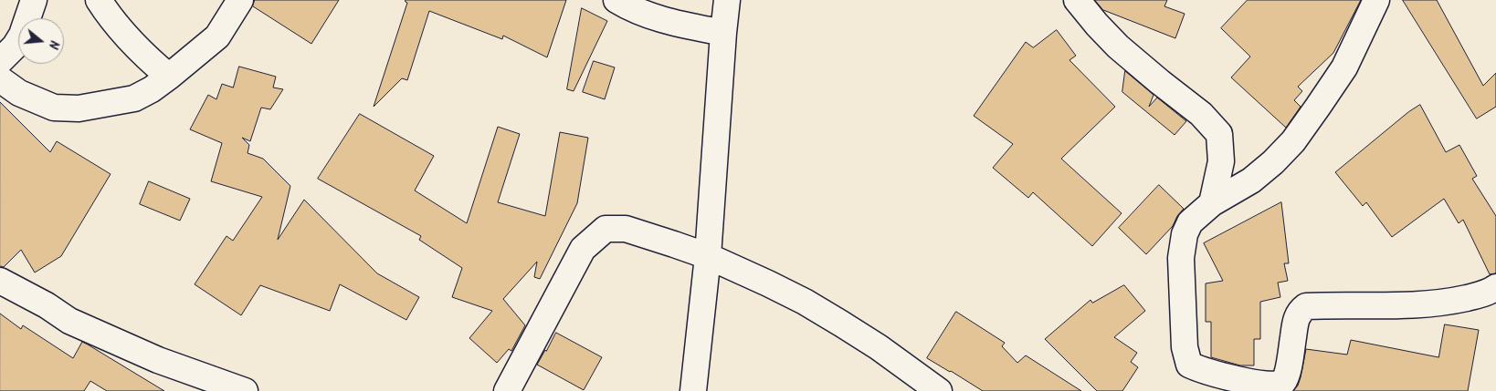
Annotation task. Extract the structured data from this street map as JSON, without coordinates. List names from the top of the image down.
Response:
{
  "north": "right"
}
